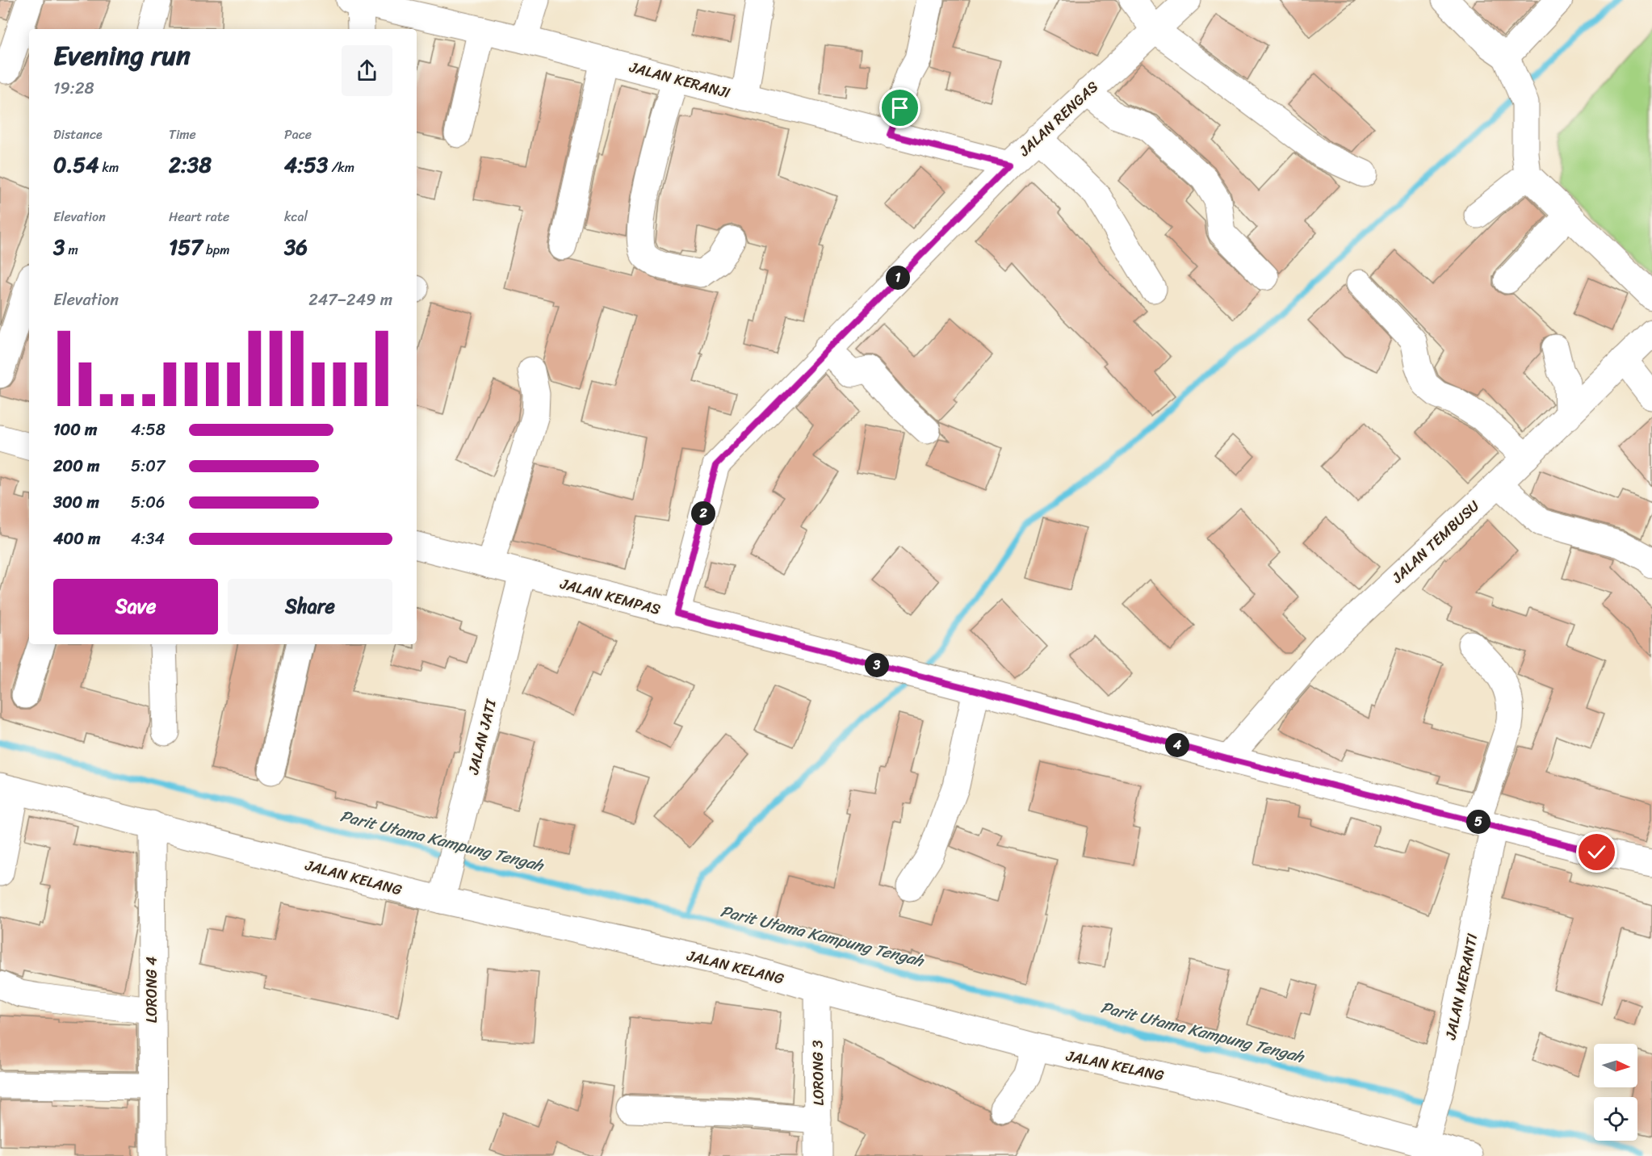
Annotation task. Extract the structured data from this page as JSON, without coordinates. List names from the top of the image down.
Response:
{
  "streets": {
    "street": [
      "JALAN KERANJI",
      "JALAN RENGAS",
      "JALAN TEMBUSU",
      "JALAN KEMPAS",
      "JALAN JATI",
      "JALAN KELANG",
      "JALAN MERANTI",
      "LORONG 4",
      "LORONG 3"
    ]
  },
  "crossings": [
    ["JALAN KERANJI", "JALAN RENGAS"],
    ["JALAN RENGAS", "JALAN KEMPAS"],
    ["JALAN TEMBUSU", "JALAN KEMPAS"],
    ["JALAN KEMPAS", "JALAN JATI"],
    ["JALAN KEMPAS", "JALAN MERANTI"],
    ["JALAN JATI", "JALAN KELANG"],
    ["JALAN KELANG", "JALAN MERANTI"],
    ["JALAN KELANG", "LORONG 4"],
    ["JALAN KELANG", "LORONG 3"]
  ],
  "water": ["Parit Utama Kampung Tengah"],
  "north": "right",
  "page": {
    "heading": ["Evening run", "19:28"],
    "stats": [
      ["Distance", "0.54 km"],
      ["Time", "2:38"],
      ["Pace", "4:53 /km"],
      ["Elevation", "3 m"],
      ["Heart rate", "157 bpm"],
      ["kcal", "36"]
    ],
    "pins": [
      "1",
      "2",
      "3",
      "4",
      "5"
    ],
    "chart": ["Elevation", "247–249 m"],
    "list": [
      {
        "name": "100 m",
        "note": "4:58"
      },
      {
        "name": "200 m",
        "note": "5:07"
      },
      {
        "name": "300 m",
        "note": "5:06"
      },
      {
        "name": "400 m",
        "note": "4:34"
      }
    ],
    "buttons": ["Save", "Share"]
  }
}
